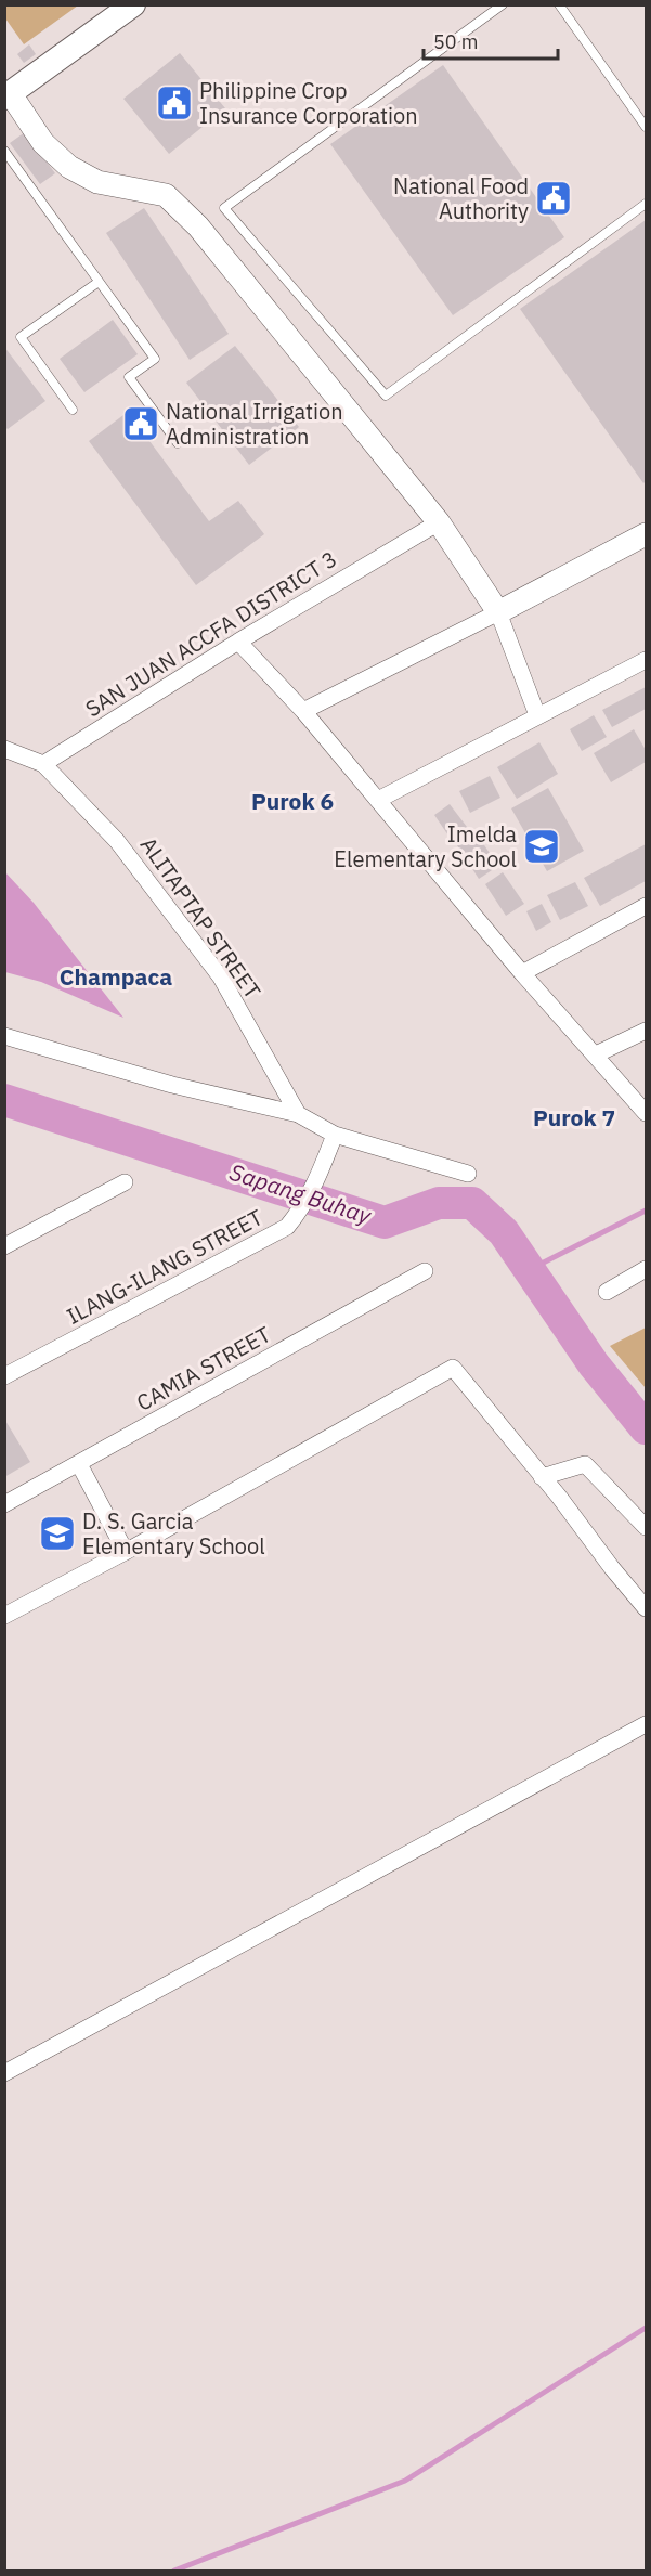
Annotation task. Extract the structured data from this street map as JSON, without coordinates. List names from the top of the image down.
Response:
{
  "streets": {
    "street": [
      "SAN JUAN ACCFA DISTRICT 3",
      "ALITAPTAP STREET",
      "ILANG-ILANG STREET",
      "CAMIA STREET"
    ]
  },
  "crossings": [
    ["SAN JUAN ACCFA DISTRICT 3", "ALITAPTAP STREET"]
  ],
  "districts": ["Purok 6", "Champaca", "Purok 7"],
  "water": ["Sapang Buhay"],
  "places": {
    "public building": ["Philippine Crop Insurance Corporation", "National Food Authority", "National Irrigation Administration"],
    "school or university": ["Imelda Elementary School", "D. S. Garcia Elementary School"]
  },
  "scale_bar": "50 m"
}
